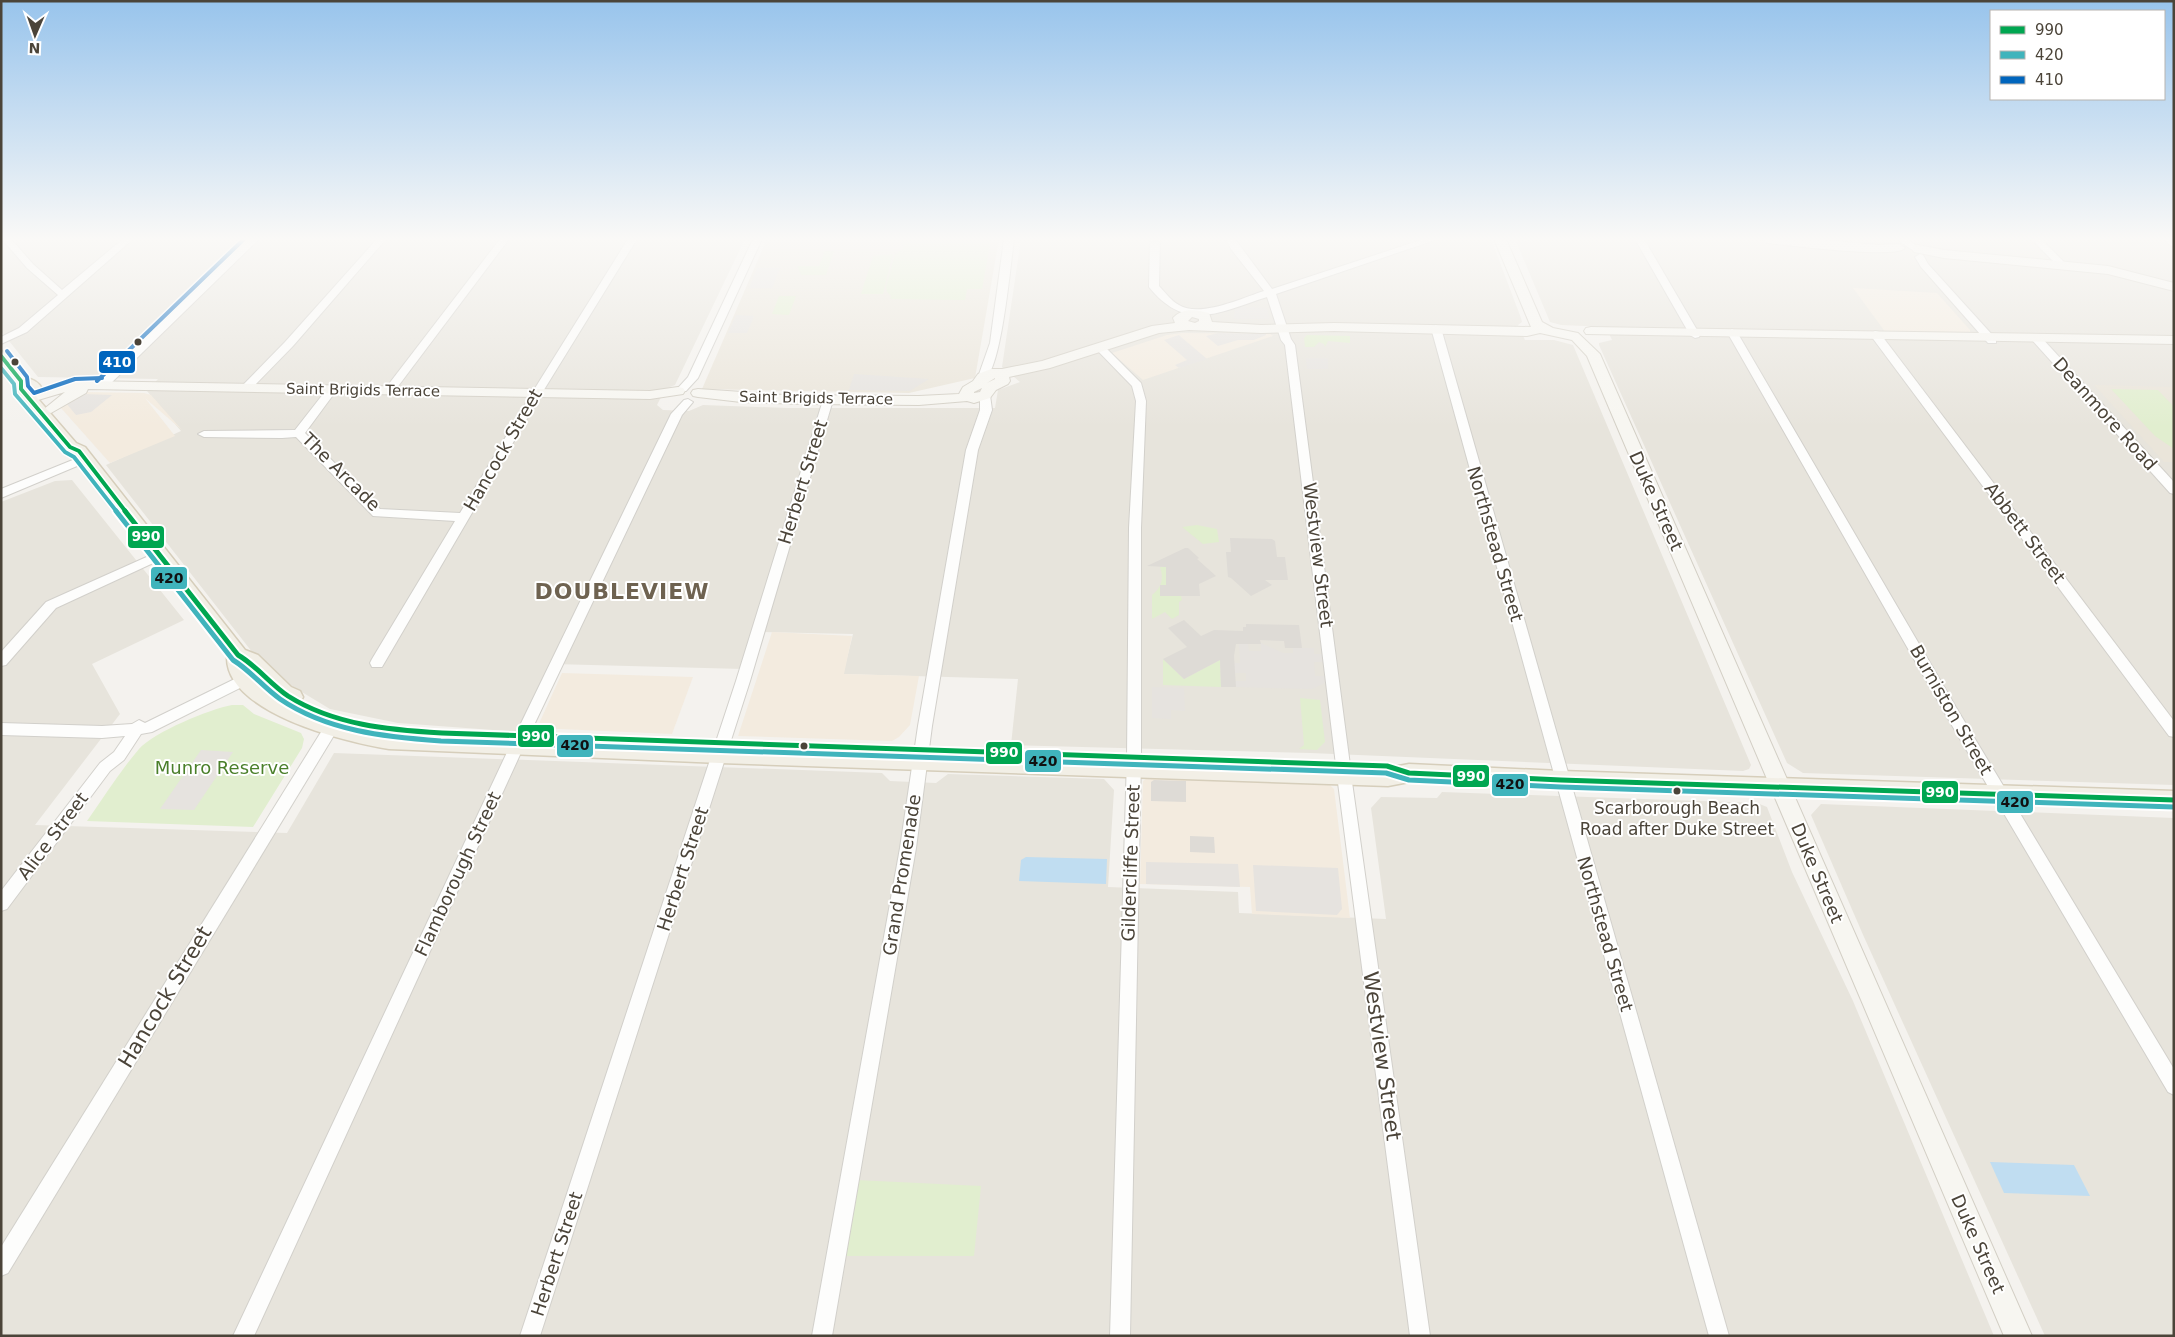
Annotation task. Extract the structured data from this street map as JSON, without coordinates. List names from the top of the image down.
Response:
{
  "streets": {
    "street": [
      "Saint Brigids Terrace",
      "Deanmore Road",
      "Hancock Street",
      "The Arcade",
      "Herbert Street",
      "Duke Street",
      "Abbett Street",
      "Northstead Street",
      "Westview Street",
      "Burniston Street",
      "Alice Street",
      "Gildercliffe Street",
      "Flamborough Street",
      "Grand Promenade"
    ]
  },
  "crossings": [
    ["Saint Brigids Terrace", "Hancock Street"],
    ["Saint Brigids Terrace", "The Arcade"],
    ["Saint Brigids Terrace", "Herbert Street"],
    ["Saint Brigids Terrace", "Flamborough Street"],
    ["Saint Brigids Terrace", "Grand Promenade"],
    ["Hancock Street", "The Arcade"]
  ],
  "districts": ["DOUBLEVIEW"],
  "parks": ["Munro Reserve"],
  "places": ["Scarborough Beach Road after Duke Street"],
  "lines": ["transit line 410", "transit line 990", "transit line 420"],
  "legend": ["990", "420", "410"],
  "north": "bottom"
}
